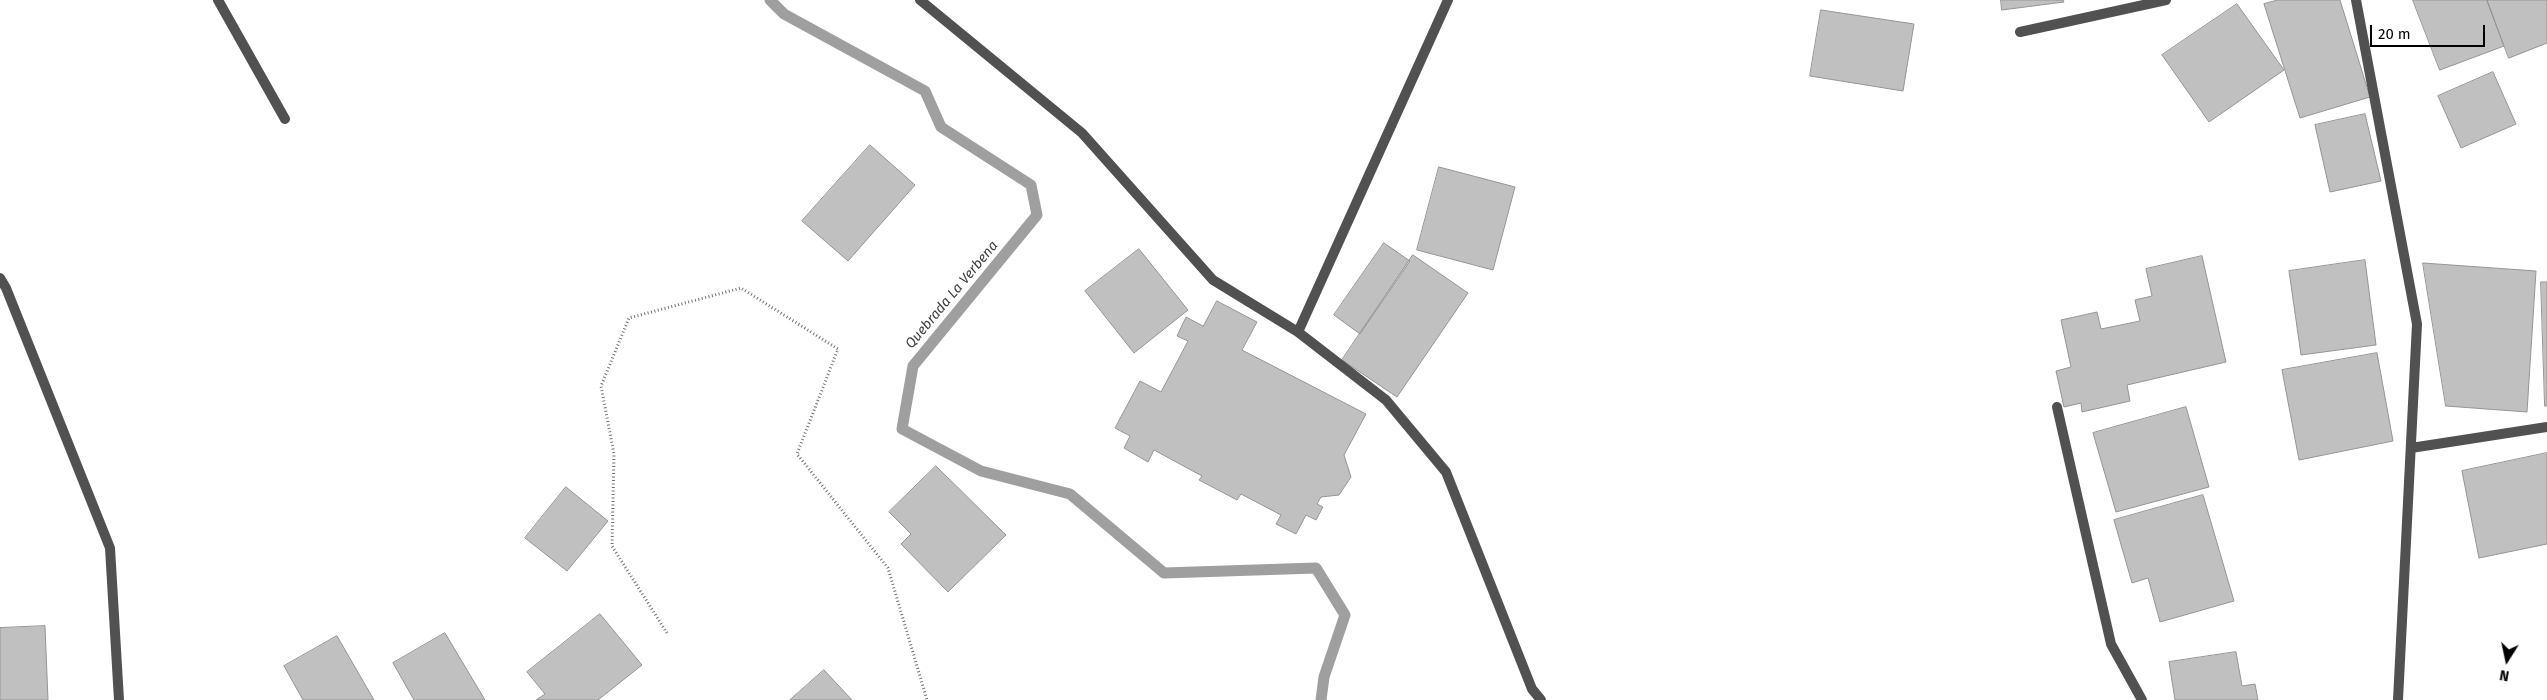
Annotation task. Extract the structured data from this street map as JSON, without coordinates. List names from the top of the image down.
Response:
{
  "water": ["Quebrada La Verbena"],
  "scale_bar": "20 m",
  "north": "bottom"
}
